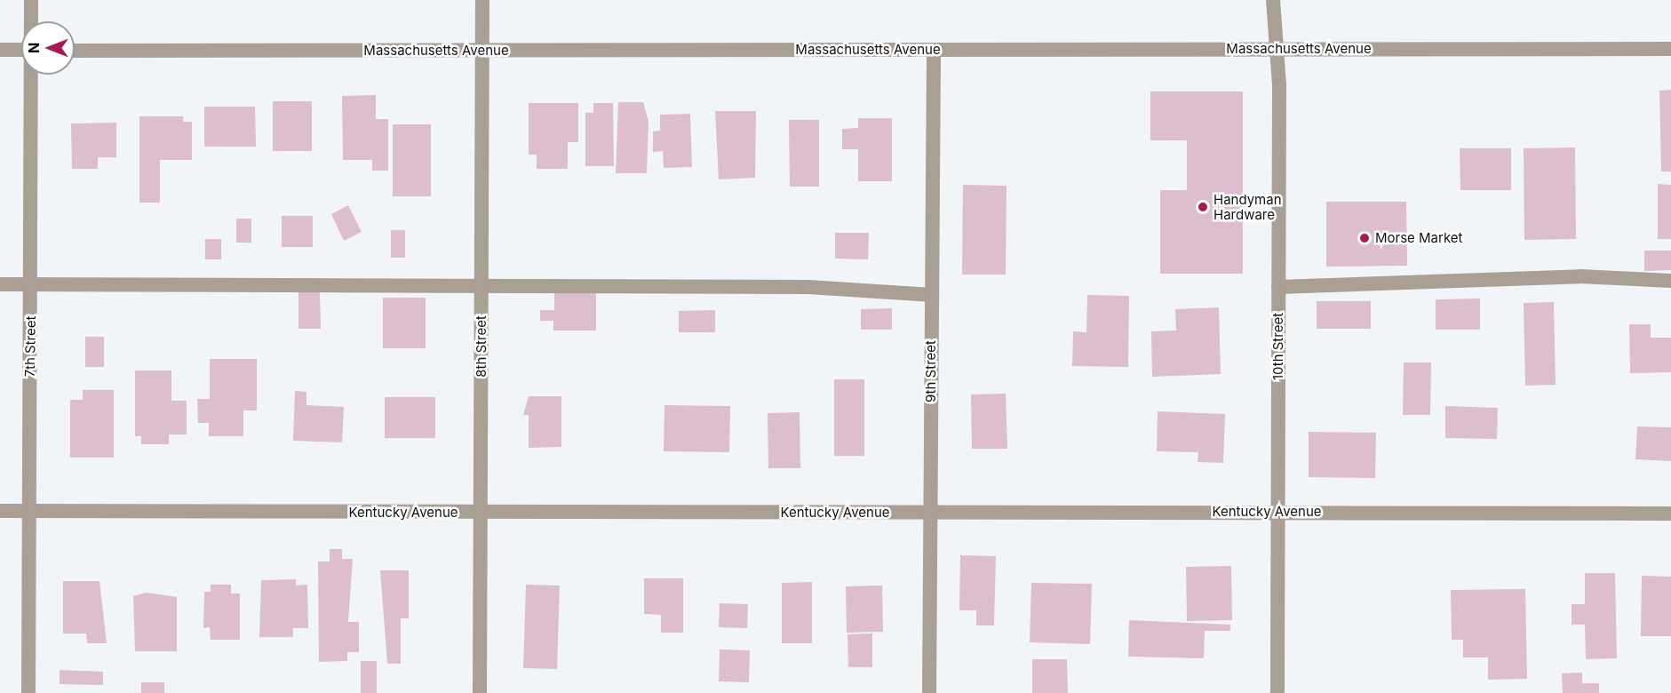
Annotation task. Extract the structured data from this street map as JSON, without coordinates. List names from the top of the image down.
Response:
{
  "streets": {
    "street": [
      "Massachusetts Avenue",
      "7th Street",
      "8th Street",
      "10th Street",
      "9th Street",
      "Kentucky Avenue"
    ]
  },
  "crossings": [
    ["Massachusetts Avenue", "8th Street"],
    ["Massachusetts Avenue", "10th Street"],
    ["Massachusetts Avenue", "9th Street"],
    ["7th Street", "Kentucky Avenue"],
    ["8th Street", "Kentucky Avenue"],
    ["10th Street", "Kentucky Avenue"],
    ["9th Street", "Kentucky Avenue"]
  ],
  "places": ["Handyman Hardware", "Morse Market"],
  "north": "left"
}
